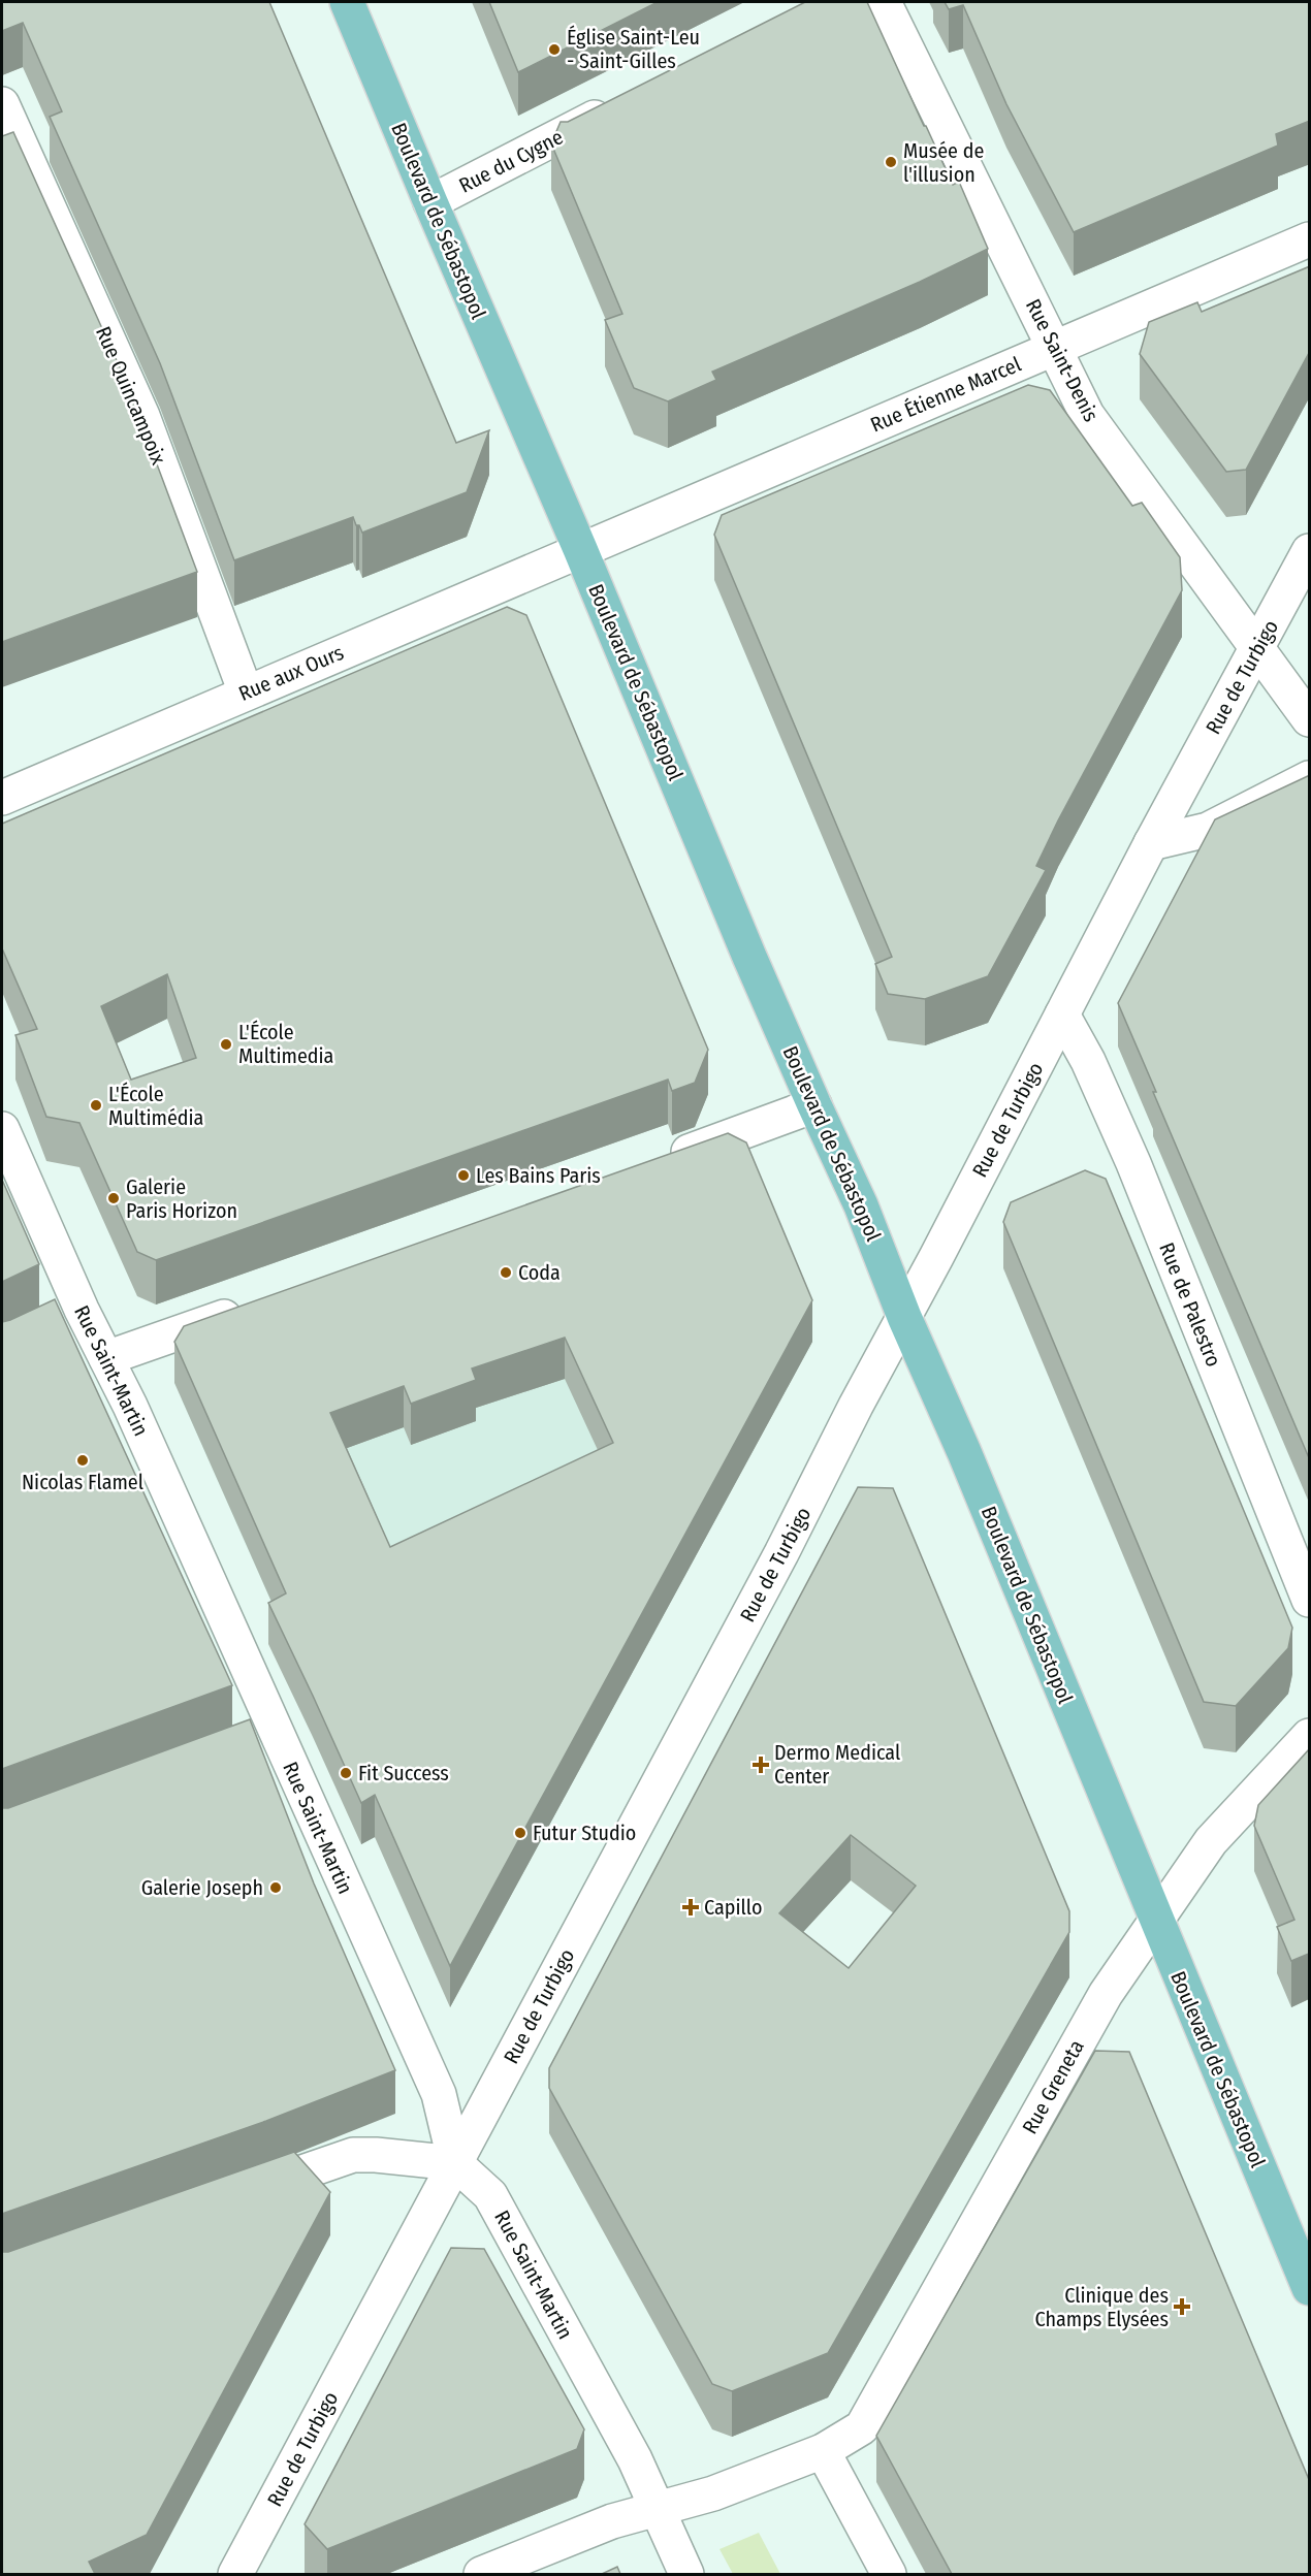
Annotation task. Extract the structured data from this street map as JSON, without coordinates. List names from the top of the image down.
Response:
{
  "streets": {
    "main road": ["Boulevard de Sébastopol"],
    "street": [
      "Rue du Cygne",
      "Rue Saint-Denis",
      "Rue Étienne Marcel",
      "Rue Quincampoix",
      "Rue aux Ours",
      "Rue de Turbigo",
      "Rue de Palestro",
      "Rue Saint-Martin",
      "Rue Greneta"
    ]
  },
  "crossings": [
    ["Rue du Cygne", "Boulevard de Sébastopol"],
    ["Boulevard de Sébastopol", "Rue Étienne Marcel"],
    ["Boulevard de Sébastopol", "Rue aux Ours"],
    ["Boulevard de Sébastopol", "Rue de Turbigo"],
    ["Boulevard de Sébastopol", "Rue Greneta"],
    ["Rue Saint-Denis", "Rue Étienne Marcel"],
    ["Rue Saint-Denis", "Rue de Turbigo"],
    ["Rue Étienne Marcel", "Rue aux Ours"],
    ["Rue Quincampoix", "Rue aux Ours"],
    ["Rue de Turbigo", "Rue de Palestro"],
    ["Rue de Turbigo", "Rue Saint-Martin"]
  ],
  "places": {
    "other": [
      "Église Saint-Leu - Saint-Gilles",
      "Musée de l'illusion",
      "L'École Multimedia",
      "L'École Multimédia",
      "Les Bains Paris",
      "Galerie Paris Horizon",
      "Coda",
      "Nicolas Flamel",
      "Fit Success",
      "Futur Studio",
      "Galerie Joseph"
    ],
    "health": ["Dermo Medical Center", "Capillo", "Clinique des Champs Elysées"]
  }
}
